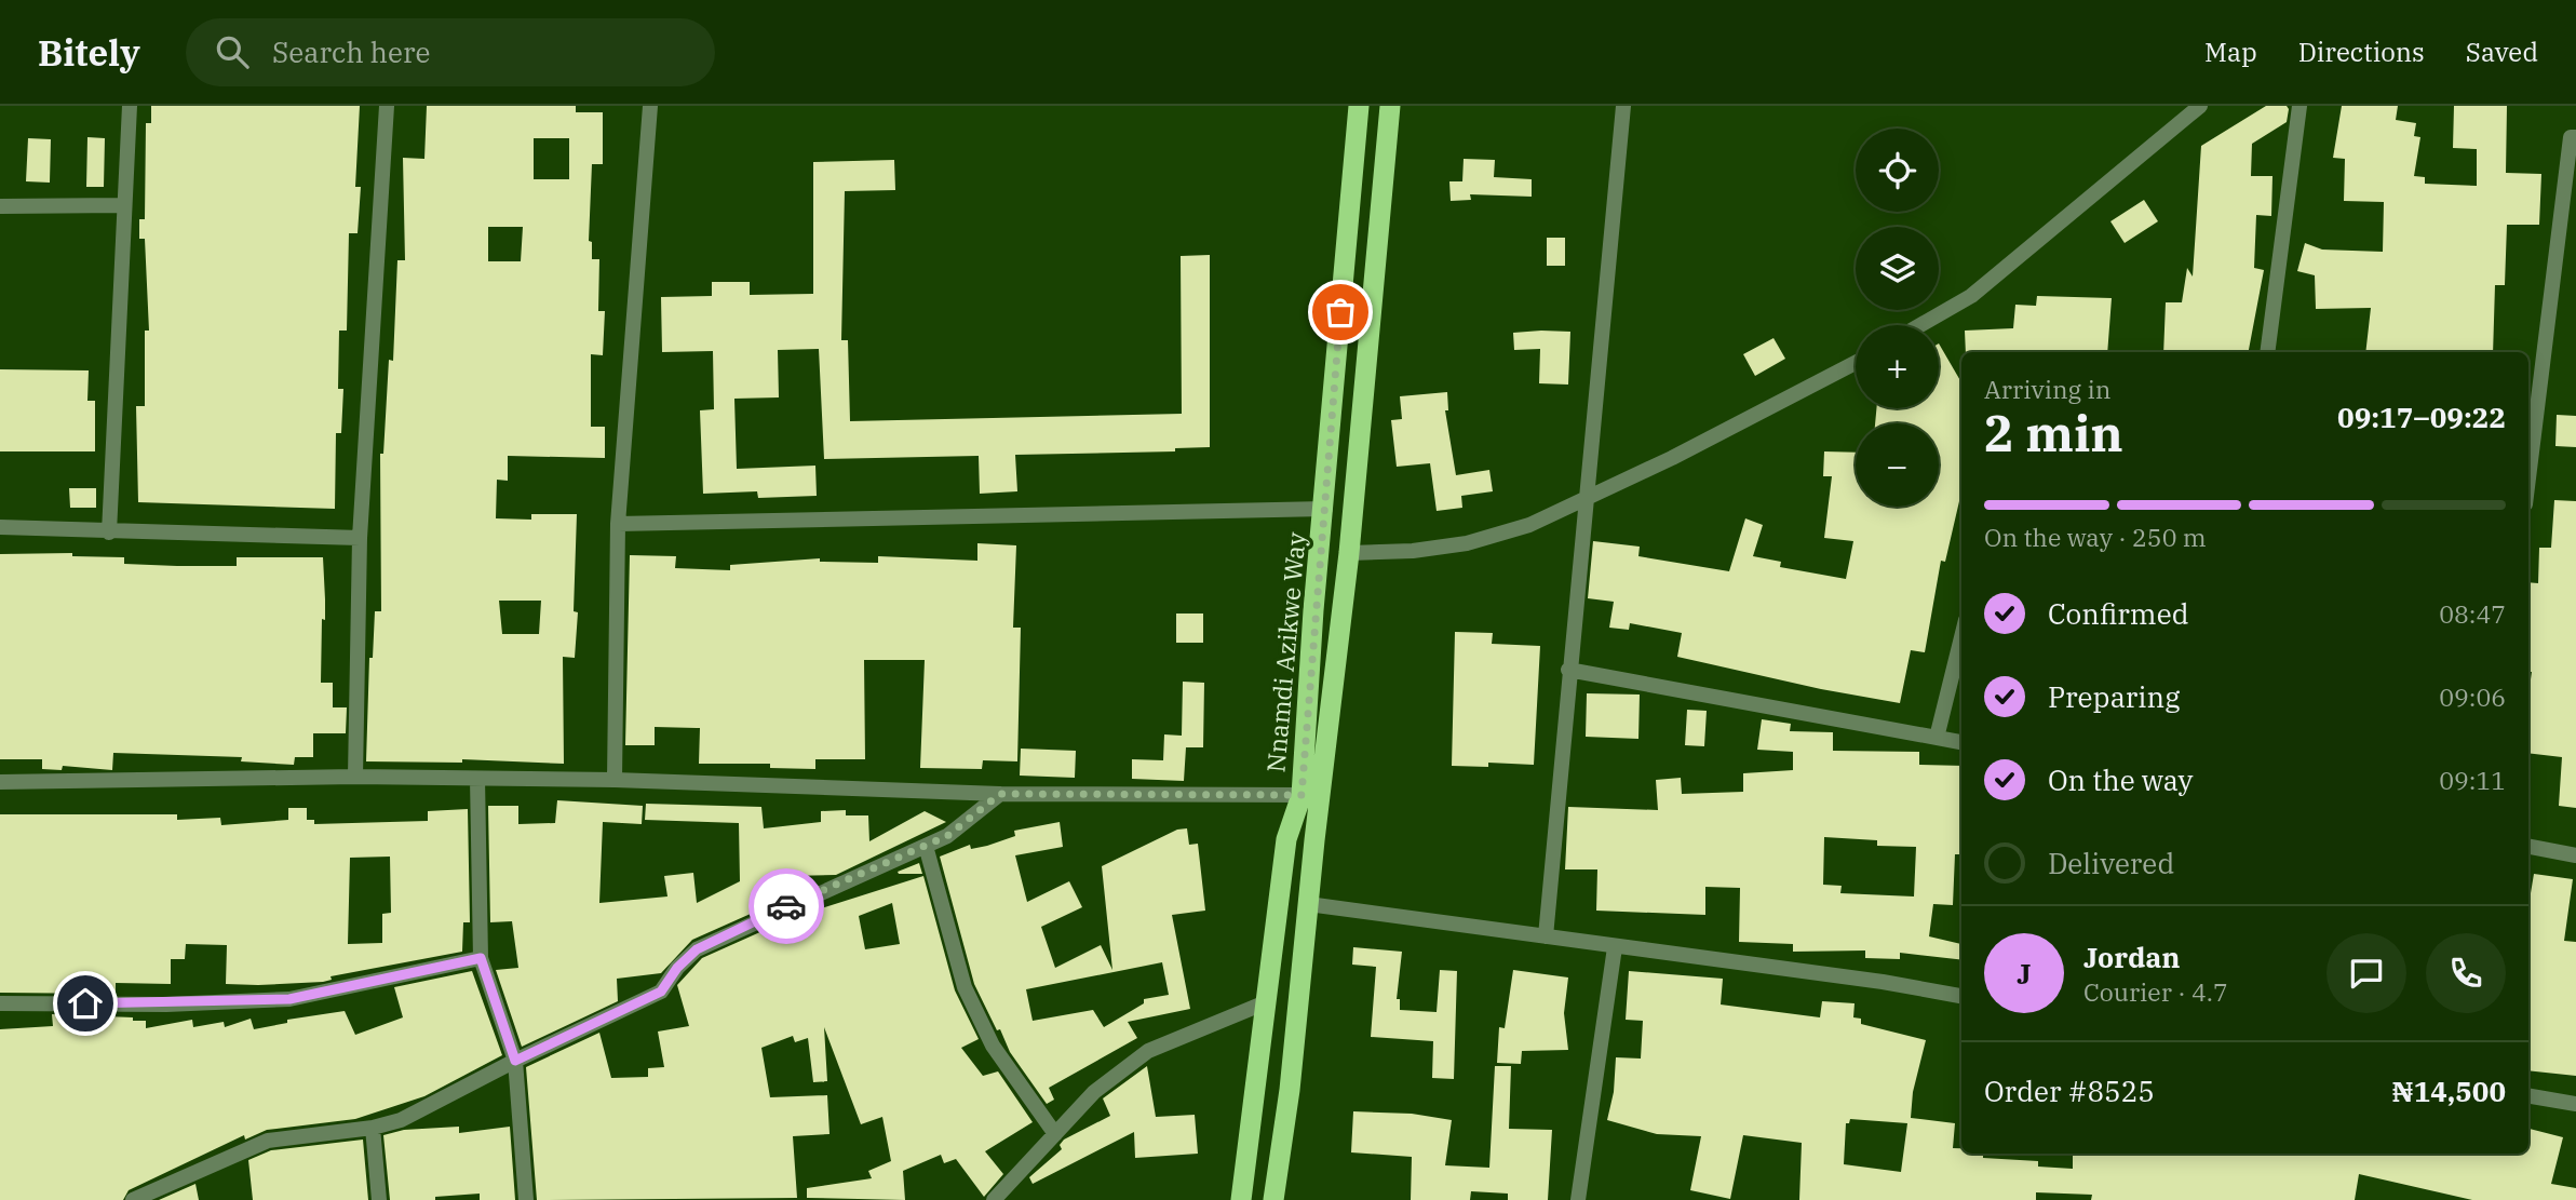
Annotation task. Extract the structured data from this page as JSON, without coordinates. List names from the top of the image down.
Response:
{
  "streets": {
    "highway": ["Nnamdi Azikwe Way"]
  },
  "page": {
    "header": "Bitely",
    "search": "Search here",
    "nav": ["Map", "Directions", "Saved"],
    "map_buttons": ["+", "−"],
    "heading": ["2 min", "Arriving in", "09:17–09:22"],
    "panel": [
      "Jordan",
      "Courier · 4.7",
      "Order #8525",
      "₦14,500"
    ],
    "bar": "On the way · 250 m",
    "list": [
      ["Confirmed", "08:47"],
      ["Preparing", "09:06"],
      ["On the way", "09:11"],
      "Delivered"
    ],
    "round": "J"
  }
}
